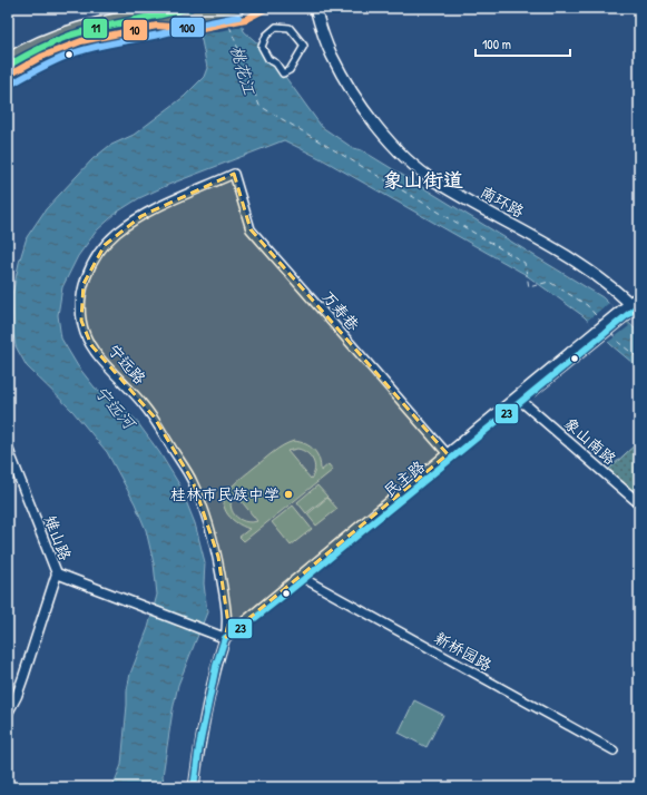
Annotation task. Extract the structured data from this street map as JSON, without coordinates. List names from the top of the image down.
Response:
{
  "streets": {
    "main road": ["南环路"],
    "street": [
      "万寿巷",
      "宁远路",
      "象山南路",
      "民主路",
      "雉山路",
      "新桥园路"
    ]
  },
  "crossings": [
    ["万寿巷", "宁远路"],
    ["万寿巷", "民主路"],
    ["宁远路", "民主路"],
    ["象山南路", "民主路"],
    ["民主路", "新桥园路"]
  ],
  "districts": ["象山街道"],
  "water": ["桃花江", "宁远河"],
  "places": ["桂林市民族中学"],
  "lines": [
    "transit line 10",
    "transit line 11",
    "transit line 100",
    "transit line 23"
  ],
  "scale_bar": "100 m"
}
